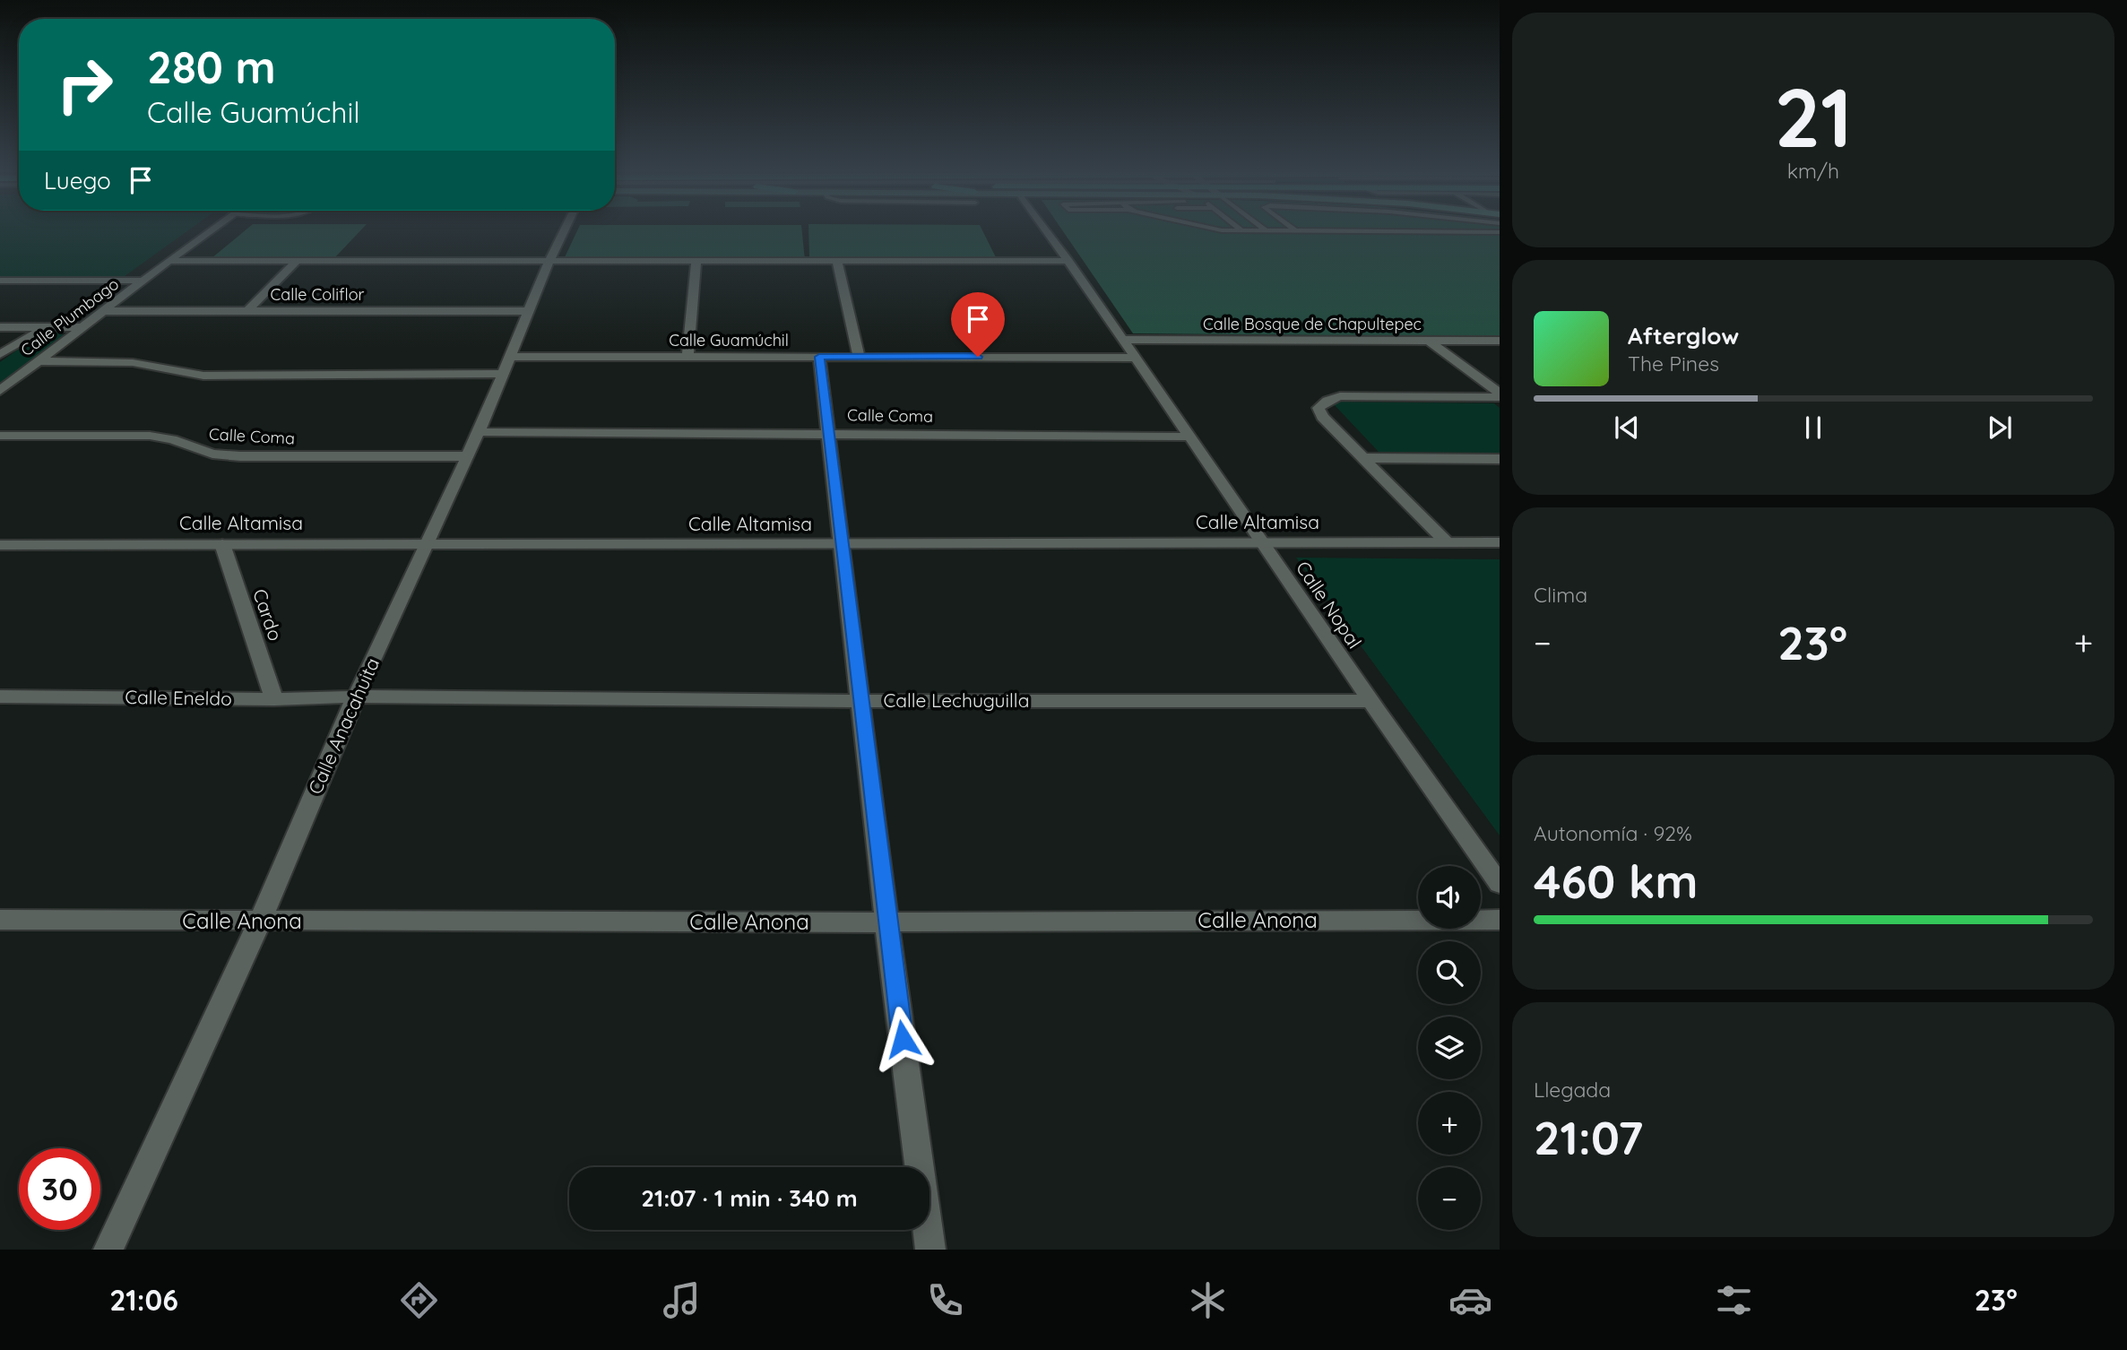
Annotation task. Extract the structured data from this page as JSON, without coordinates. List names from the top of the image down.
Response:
{
  "streets": {
    "street": [
      "Calle Coliflor",
      "Calle Plumbago",
      "Calle Bosque de Chapultepec",
      "Calle Guamúchil",
      "Calle Coma",
      "Calle Altamisa",
      "Calle Nopal",
      "Cardo",
      "Calle Eneldo",
      "Calle Lechuguilla",
      "Calle Anacahuita",
      "Calle Anona"
    ]
  },
  "crossings": [
    ["Calle Coliflor", "Calle Plumbago"],
    ["Calle Coliflor", "Calle Anacahuita"],
    ["Calle Plumbago", "Calle Guamúchil"],
    ["Calle Bosque de Chapultepec", "Calle Nopal"],
    ["Calle Guamúchil", "Calle Nopal"],
    ["Calle Guamúchil", "Calle Anacahuita"],
    ["Calle Coma", "Calle Nopal"],
    ["Calle Coma", "Calle Anacahuita"],
    ["Calle Altamisa", "Calle Nopal"],
    ["Calle Altamisa", "Cardo"],
    ["Calle Altamisa", "Calle Anacahuita"],
    ["Calle Nopal", "Calle Lechuguilla"],
    ["Cardo", "Calle Eneldo"],
    ["Calle Eneldo", "Calle Lechuguilla"],
    ["Calle Eneldo", "Calle Anacahuita"],
    ["Calle Lechuguilla", "Calle Anacahuita"],
    ["Calle Anacahuita", "Calle Anona"]
  ],
  "page": {
    "tile": [
      ["21", "km/h"],
      "Clima",
      ["Autonomía · 92%", "460 km"],
      ["Llegada", "21:07"]
    ],
    "turn": ["280 m", "Calle Guamúchil"],
    "then": "Luego",
    "song": ["Afterglow", "The Pines"],
    "heat": ["−", "23°", "+"],
    "map_buttons": ["+", "−"],
    "limit": "30",
    "trip": "21:07 · 1 min · 340 m",
    "tabs": ["21:06", "23°"]
  }
}
